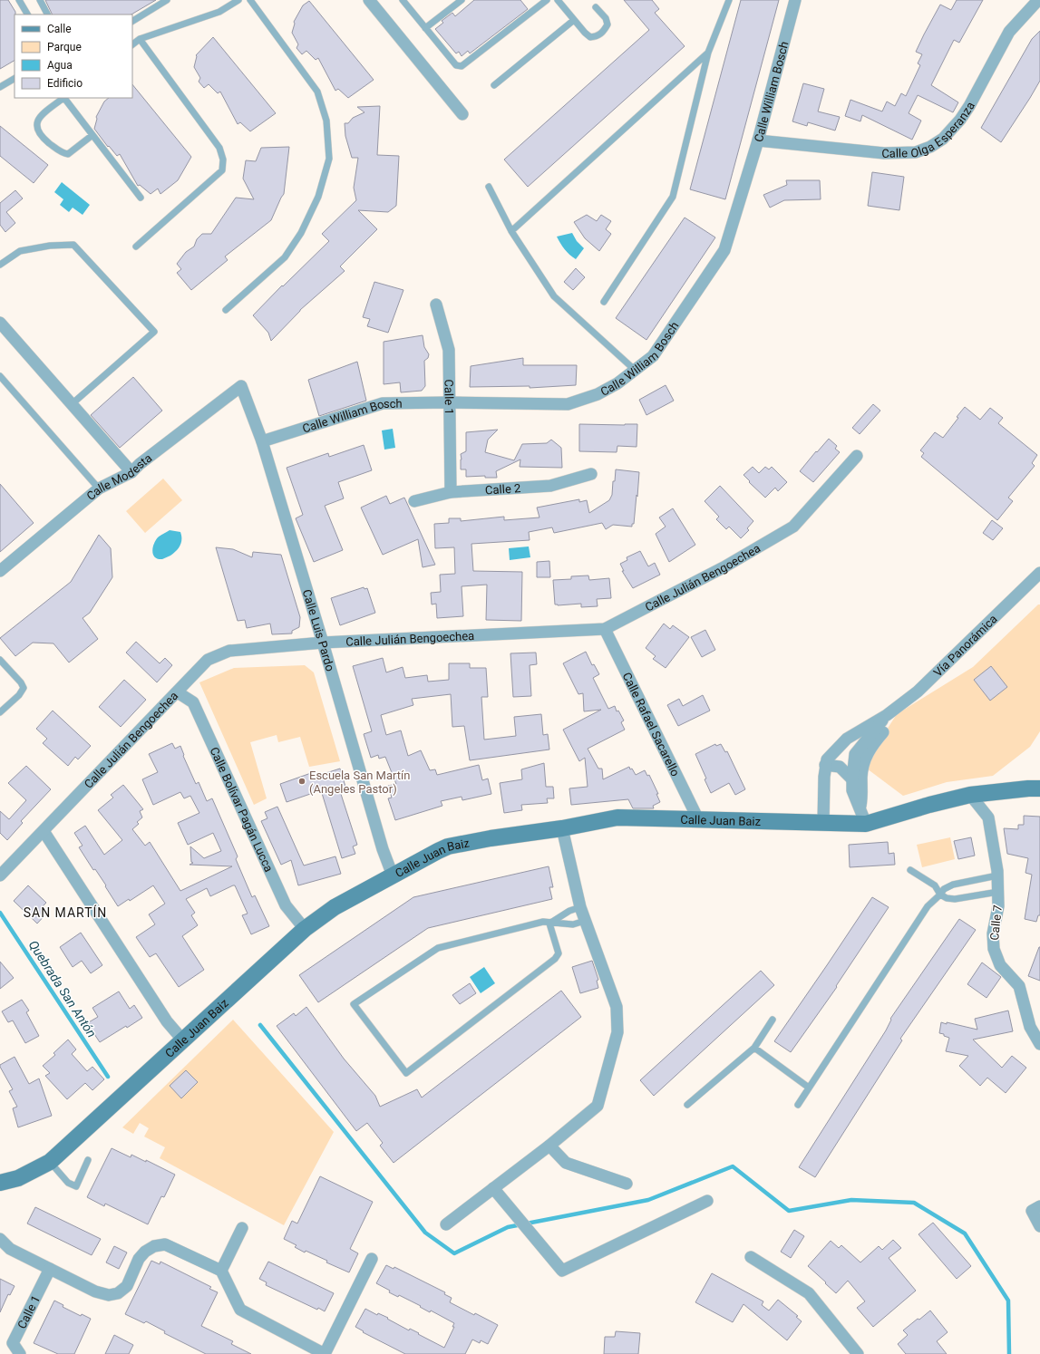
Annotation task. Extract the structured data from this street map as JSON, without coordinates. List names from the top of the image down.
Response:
{
  "streets": {
    "street": [
      "Calle William Bosch",
      "Calle Olga Esperanza",
      "Calle 1",
      "Calle Modesta",
      "Calle 2",
      "Calle Julián Bengoechea",
      "Calle Luis Pardo",
      "Vía Panorámica",
      "Calle Rafael Sacarello",
      "Calle Bolívar Pagán Lucca",
      "Calle Juan Baiz",
      "Calle 7"
    ]
  },
  "crossings": [
    ["Calle William Bosch", "Calle Olga Esperanza"],
    ["Calle William Bosch", "Calle 1"],
    ["Calle William Bosch", "Calle Luis Pardo"],
    ["Calle 1", "Calle 2"],
    ["Calle Modesta", "Calle Luis Pardo"],
    ["Calle Julián Bengoechea", "Calle Luis Pardo"],
    ["Calle Julián Bengoechea", "Calle Rafael Sacarello"],
    ["Calle Julián Bengoechea", "Calle Bolívar Pagán Lucca"],
    ["Calle Luis Pardo", "Calle Juan Baiz"],
    ["Vía Panorámica", "Calle Juan Baiz"],
    ["Calle Rafael Sacarello", "Calle Juan Baiz"],
    ["Calle Bolívar Pagán Lucca", "Calle Juan Baiz"],
    ["Calle Juan Baiz", "Calle 7"]
  ],
  "districts": ["SAN MARTÍN"],
  "water": ["Quebrada San Antón"],
  "places": ["Escuela San Martín (Angeles Pastor)"],
  "legend": [
    "Calle",
    "Parque",
    "Agua",
    "Edificio"
  ]
}
